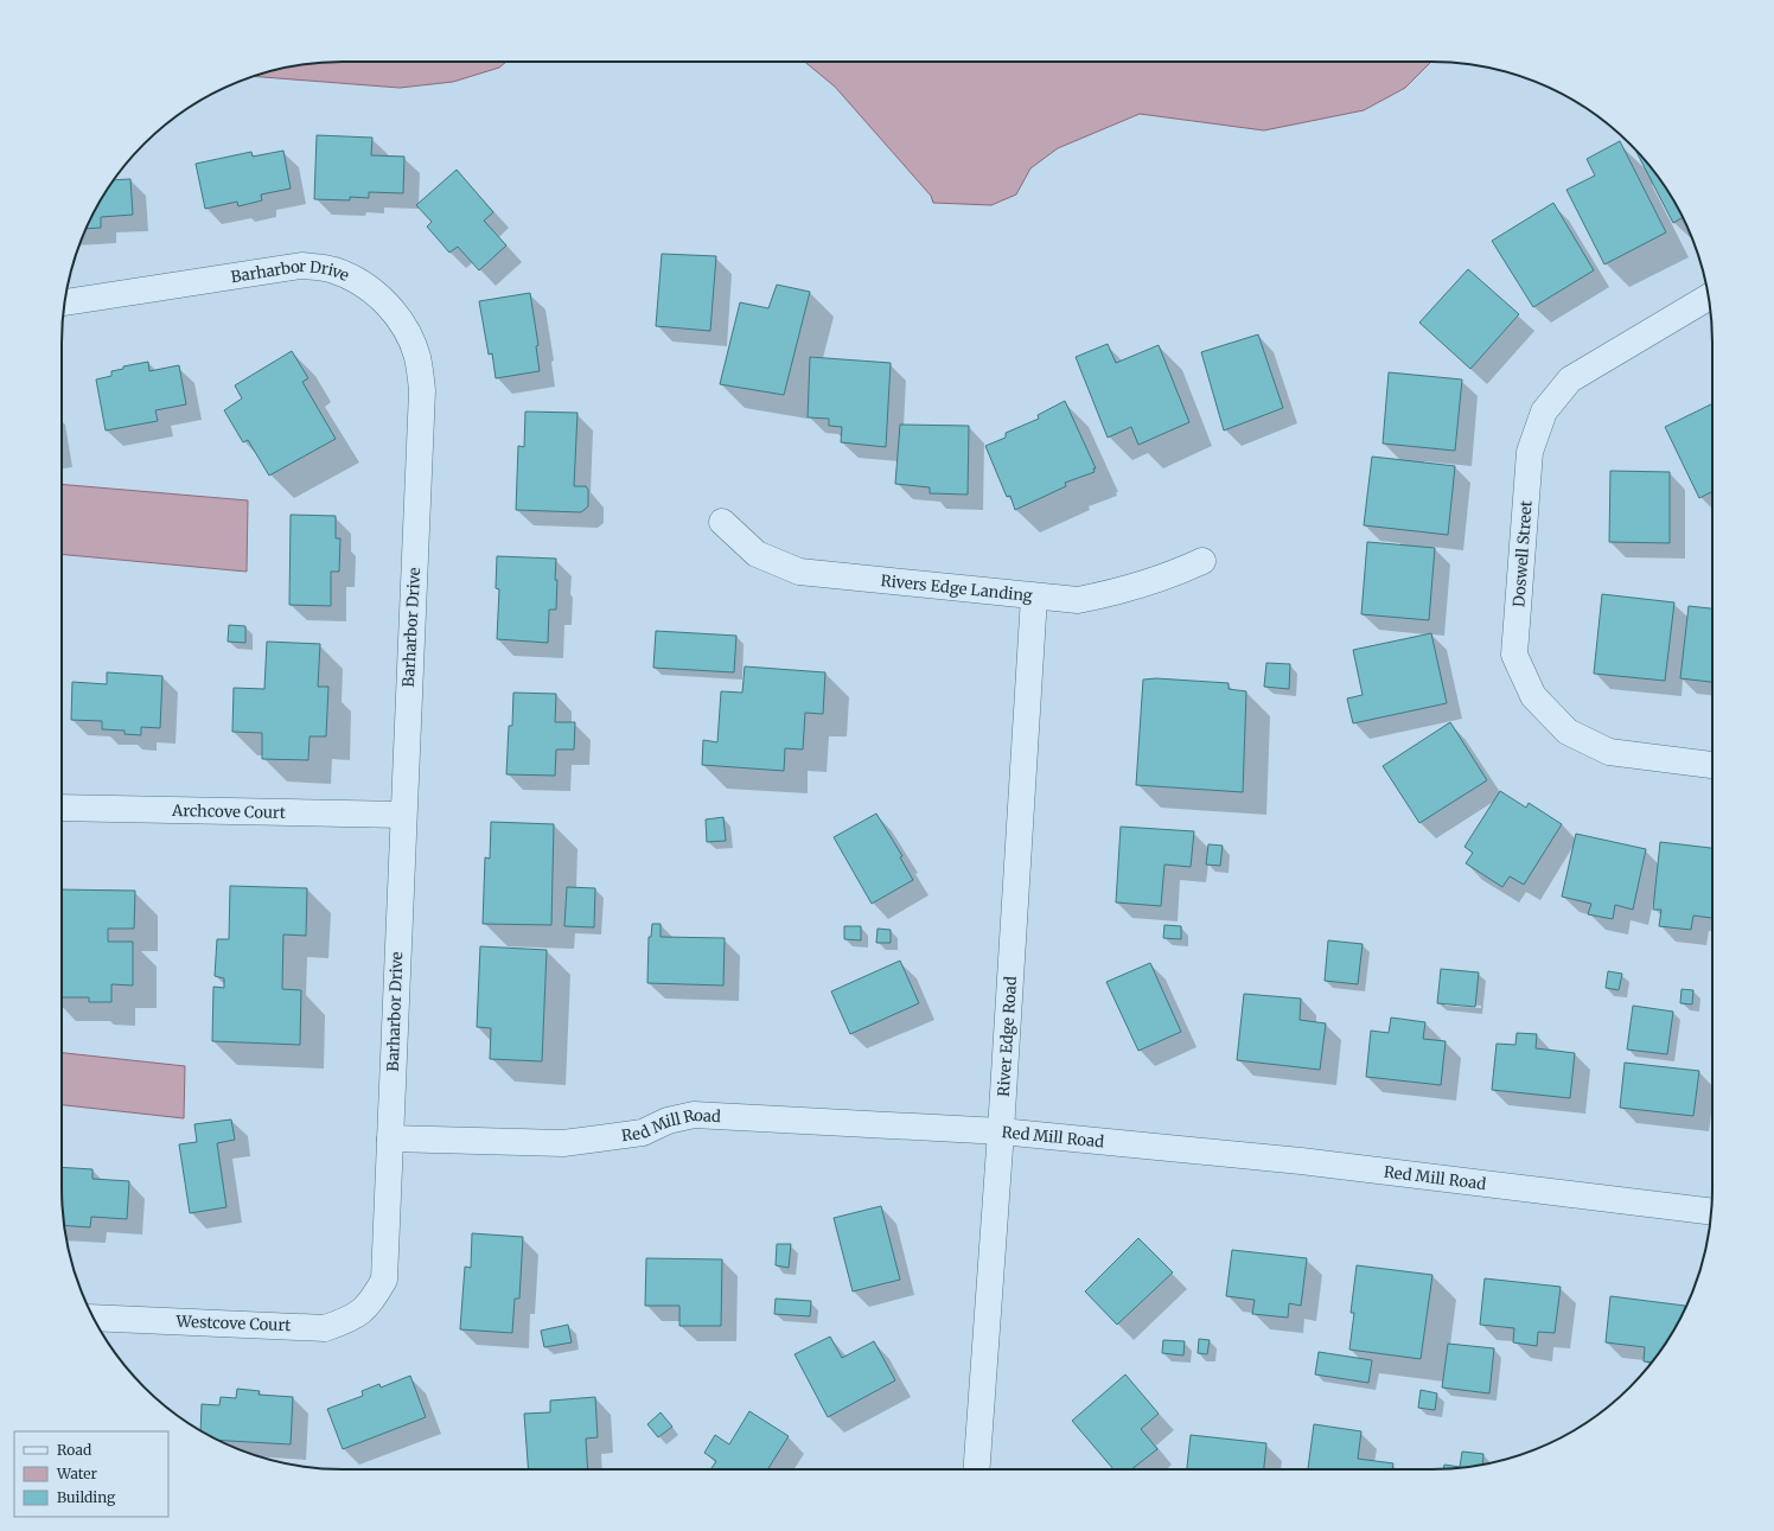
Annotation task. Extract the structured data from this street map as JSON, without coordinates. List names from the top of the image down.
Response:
{
  "streets": {
    "street": [
      "Barharbor Drive",
      "Doswell Street",
      "Rivers Edge Landing",
      "Archcove Court",
      "River Edge Road",
      "Red Mill Road",
      "Westcove Court"
    ]
  },
  "crossings": [
    ["Barharbor Drive", "Archcove Court"],
    ["Barharbor Drive", "Red Mill Road"],
    ["Barharbor Drive", "Westcove Court"],
    ["Rivers Edge Landing", "River Edge Road"],
    ["River Edge Road", "Red Mill Road"]
  ],
  "legend": ["Road", "Water", "Building"]
}
